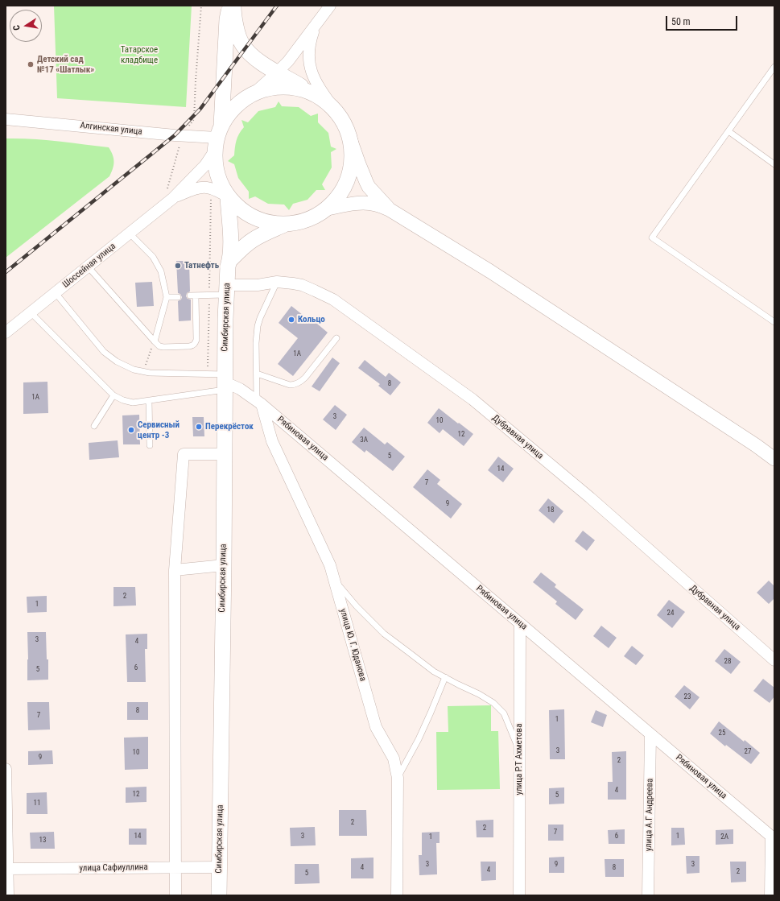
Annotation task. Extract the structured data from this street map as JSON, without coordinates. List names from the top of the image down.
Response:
{
  "streets": {
    "main road": ["Симбирская улица"],
    "street": [
      "Алгинская улица",
      "Шоссейная улица",
      "Дубравная улица",
      "Рябиновая улица",
      "улица Ю. Г. Юданова",
      "улица Р.Т Ахметова",
      "улица А.Г Андреева",
      "улица Сафиуллина"
    ]
  },
  "crossings": [
    ["Симбирская улица", "Дубравная улица"],
    ["Симбирская улица", "Рябиновая улица"],
    ["Симбирская улица", "улица Сафиуллина"],
    ["Рябиновая улица", "улица Ю. Г. Юданова"],
    ["Рябиновая улица", "улица Р.Т Ахметова"],
    ["Рябиновая улица", "улица А.Г Андреева"]
  ],
  "parks": ["Татарское кладбище"],
  "places": [
    "Детский сад №17 «Шатлык»",
    "Татнефть",
    "Кольцо",
    "Перекрёсток",
    "Сервисный центр -3"
  ],
  "house_numbers": [
    "1А",
    "8",
    "1А",
    "3",
    "10",
    "12",
    "3А",
    "5",
    "14",
    "7",
    "9",
    "18",
    "2",
    "1",
    "24",
    "3",
    "4",
    "28",
    "6",
    "5",
    "23",
    "8",
    "7",
    "1",
    "25",
    "3",
    "27",
    "10",
    "9",
    "2",
    "4",
    "12",
    "5",
    "11",
    "2",
    "2",
    "7",
    "14",
    "3",
    "6",
    "1",
    "1",
    "2А",
    "13",
    "3",
    "9",
    "3",
    "4",
    "8",
    "4",
    "2",
    "5"
  ],
  "scale_bar": "50 m",
  "north": "left"
}
